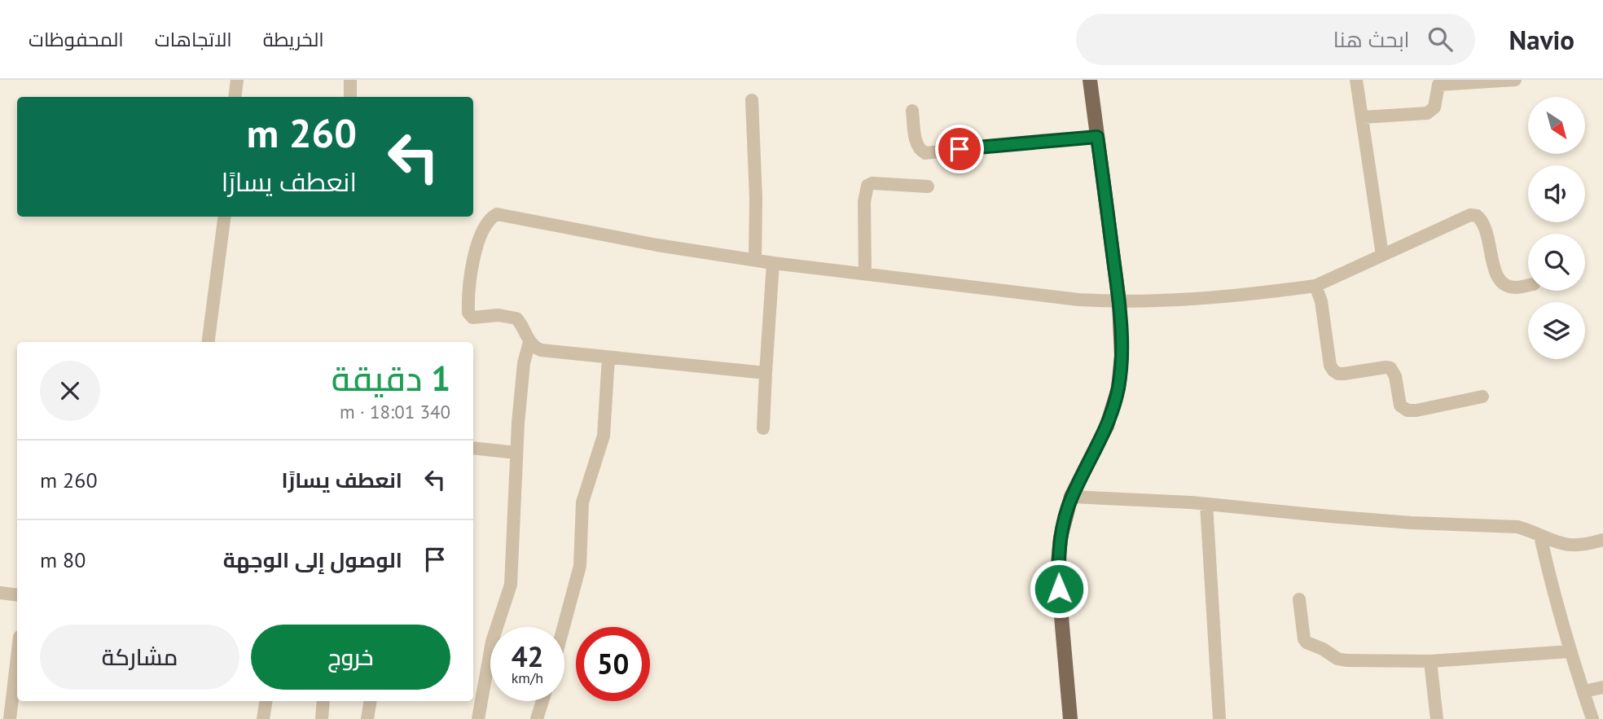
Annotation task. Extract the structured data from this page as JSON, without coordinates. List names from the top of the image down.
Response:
{
  "north": "bottom right",
  "page": {
    "header": "Navio",
    "search": "ابحث هنا",
    "nav": ["الخريطة", "الاتجاهات", "المحفوظات"],
    "turn": ["260 m", "انعطف يسارًا"],
    "heading": ["1 دقيقة", "340 m · 18:01"],
    "list": [
      {
        "name": "انعطف يسارًا",
        "value": "260 m"
      },
      {
        "name": "الوصول إلى الوجهة",
        "value": "80 m"
      }
    ],
    "buttons": ["خروج", "مشاركة"],
    "speed": "42 km/h",
    "limit": "50"
  }
}
